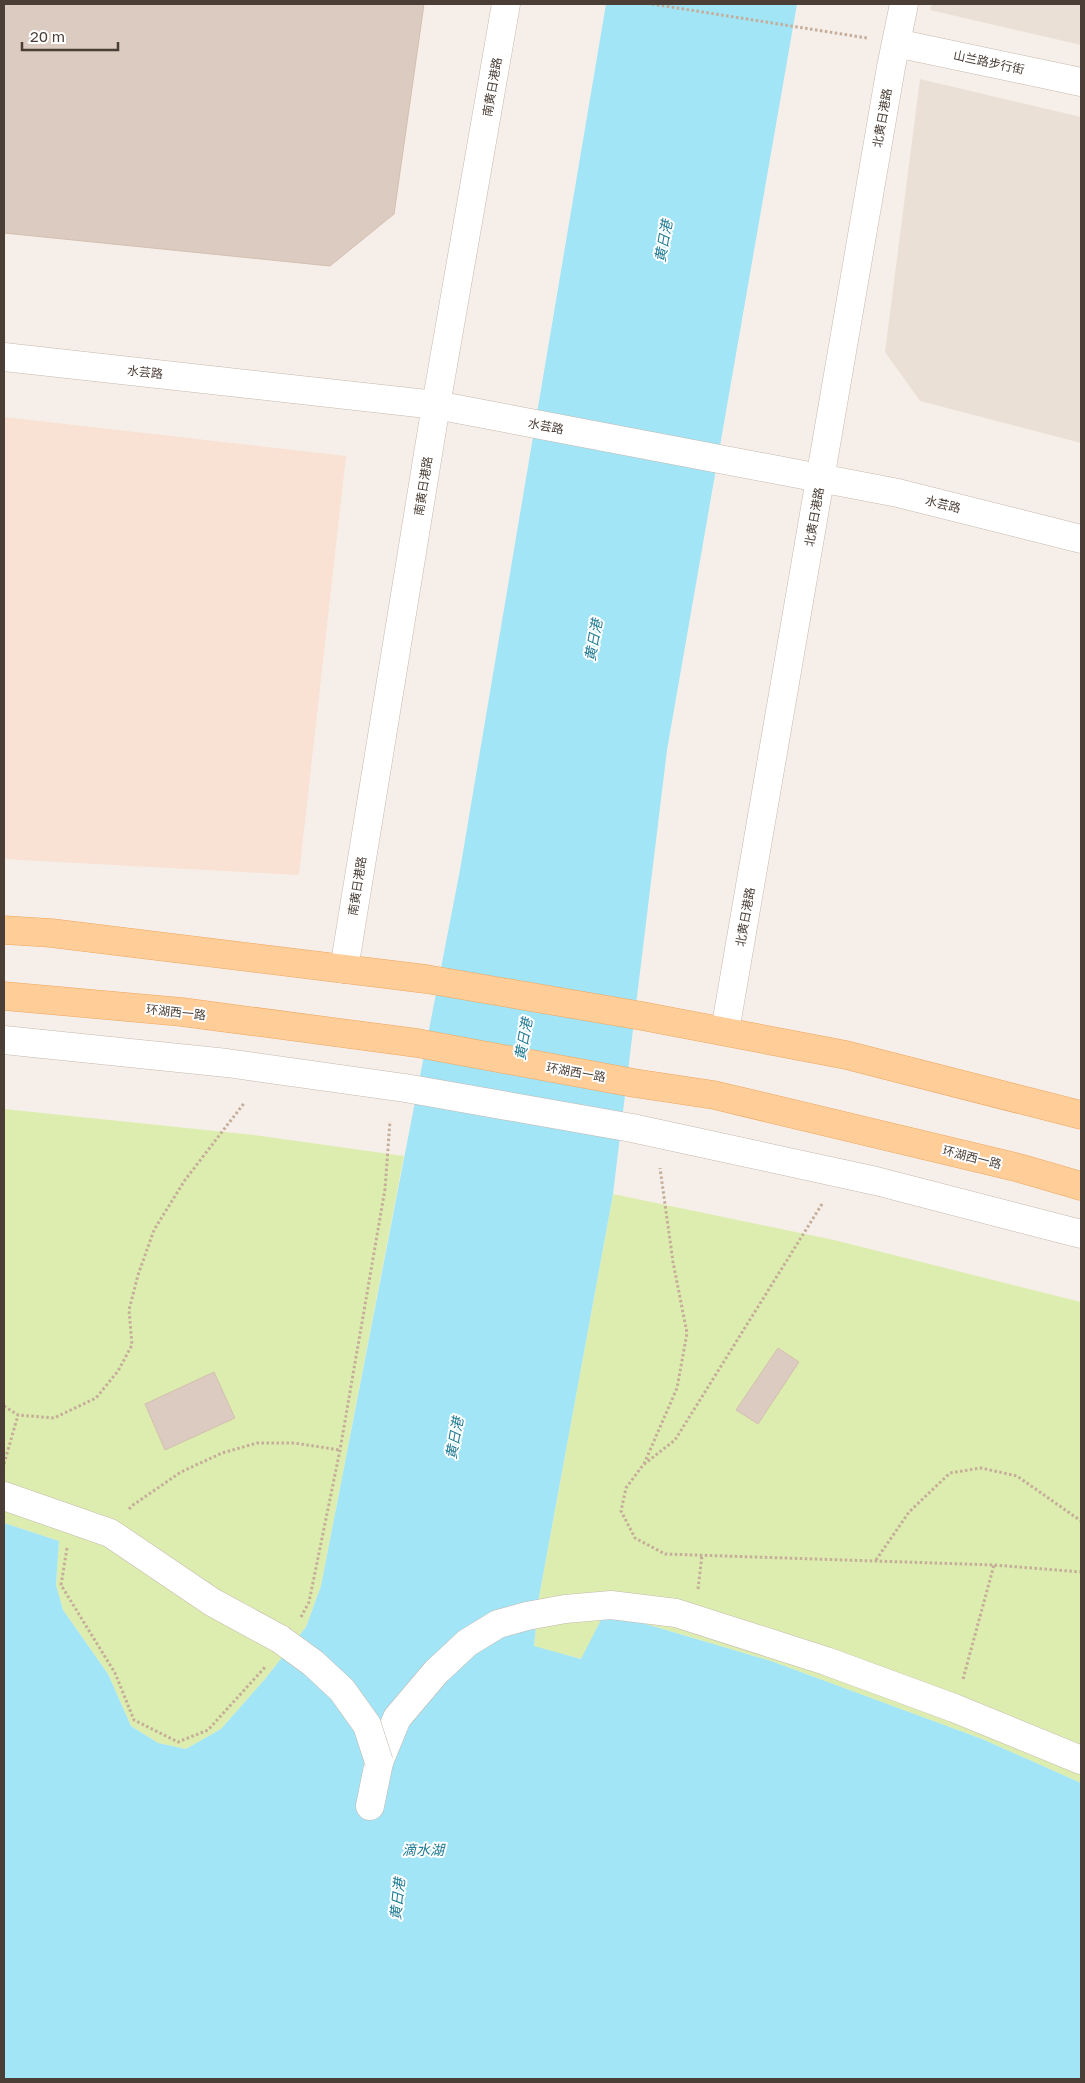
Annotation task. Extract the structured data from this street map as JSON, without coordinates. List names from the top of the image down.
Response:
{
  "streets": {
    "main road": ["环湖西一路"],
    "street": [
      "山兰路步行街",
      "南黄日港路",
      "北黄日港路",
      "水芸路"
    ]
  },
  "crossings": [
    ["山兰路步行街", "北黄日港路"],
    ["南黄日港路", "水芸路"],
    ["北黄日港路", "水芸路"]
  ],
  "water": ["黄日港", "滴水湖"],
  "scale_bar": "20 m"
}
